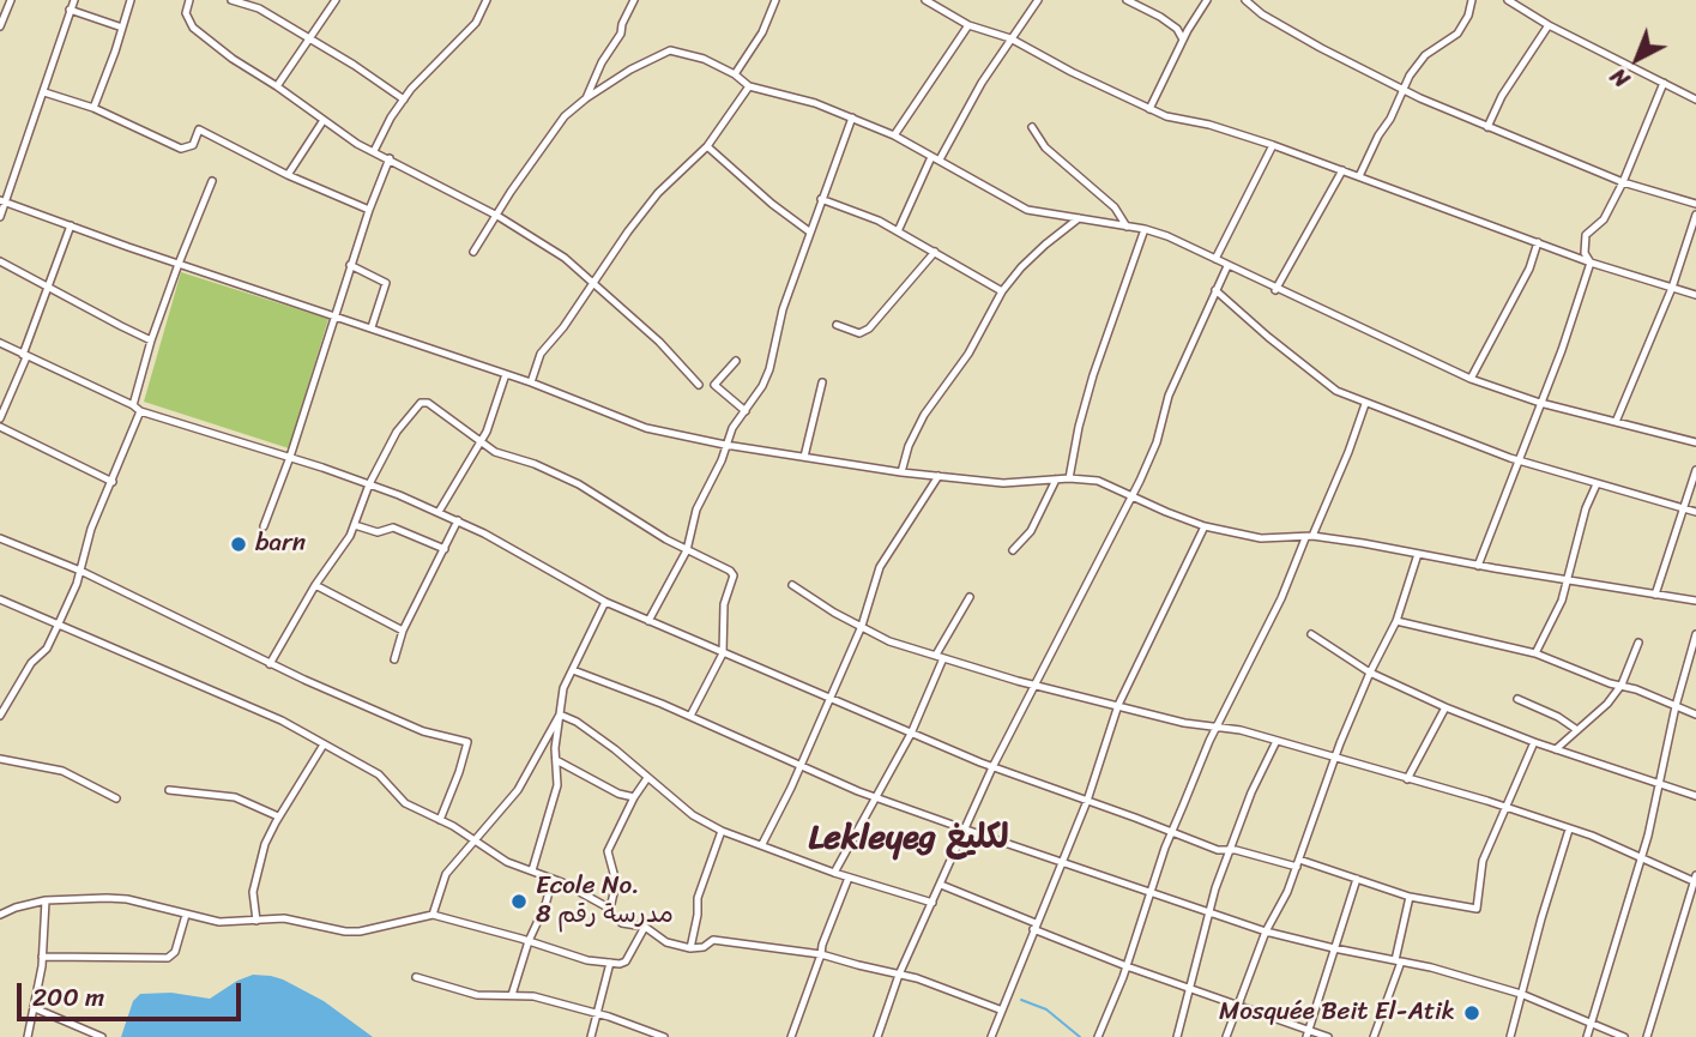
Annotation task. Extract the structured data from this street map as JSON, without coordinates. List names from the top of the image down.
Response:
{
  "districts": ["Lekleyeg لكليغ"],
  "places": ["barn", "Ecole No. 8 مدرسة رقم", "Mosquée Beit El-Atik"],
  "scale_bar": "200 m",
  "north": "bottom left"
}
